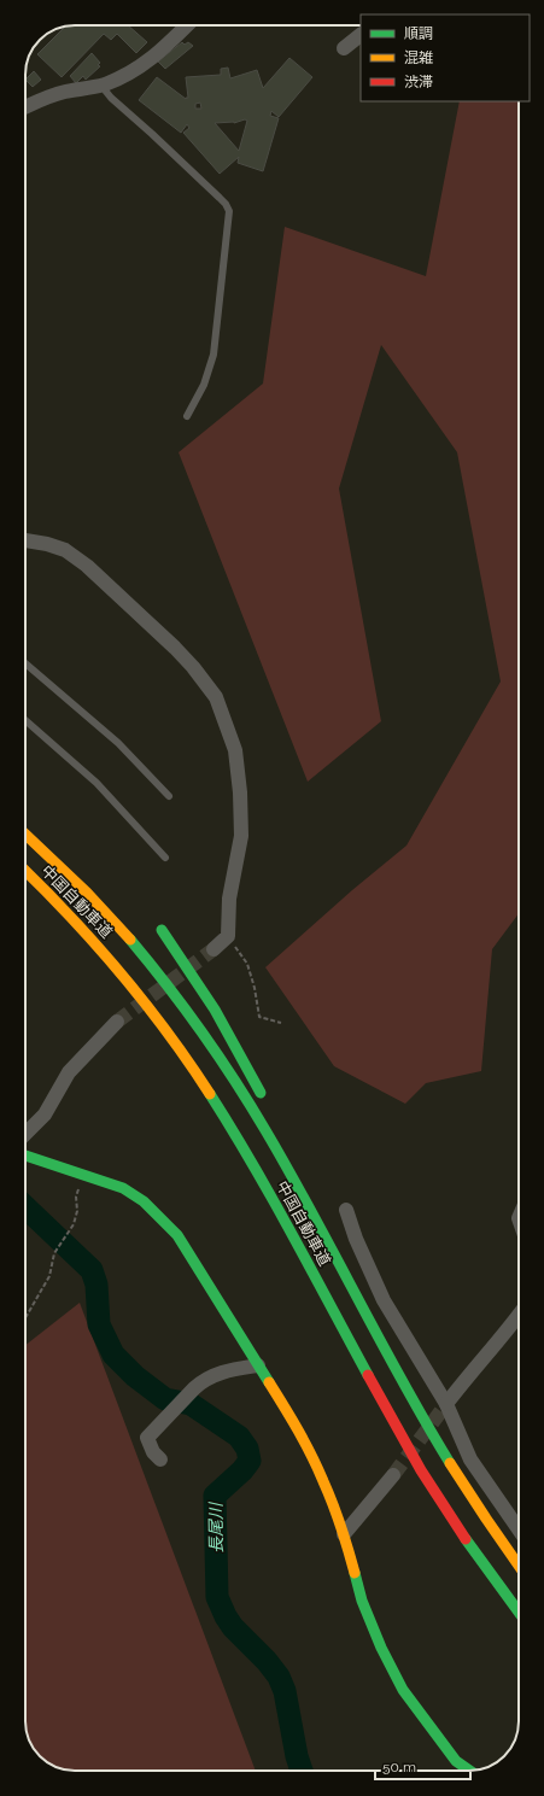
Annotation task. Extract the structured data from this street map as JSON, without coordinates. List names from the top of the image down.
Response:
{
  "streets": {
    "main road": ["中国自動車道"]
  },
  "water": ["長尾川"],
  "legend": ["順調", "混雑", "渋滞"],
  "scale_bar": "50 m"
}
